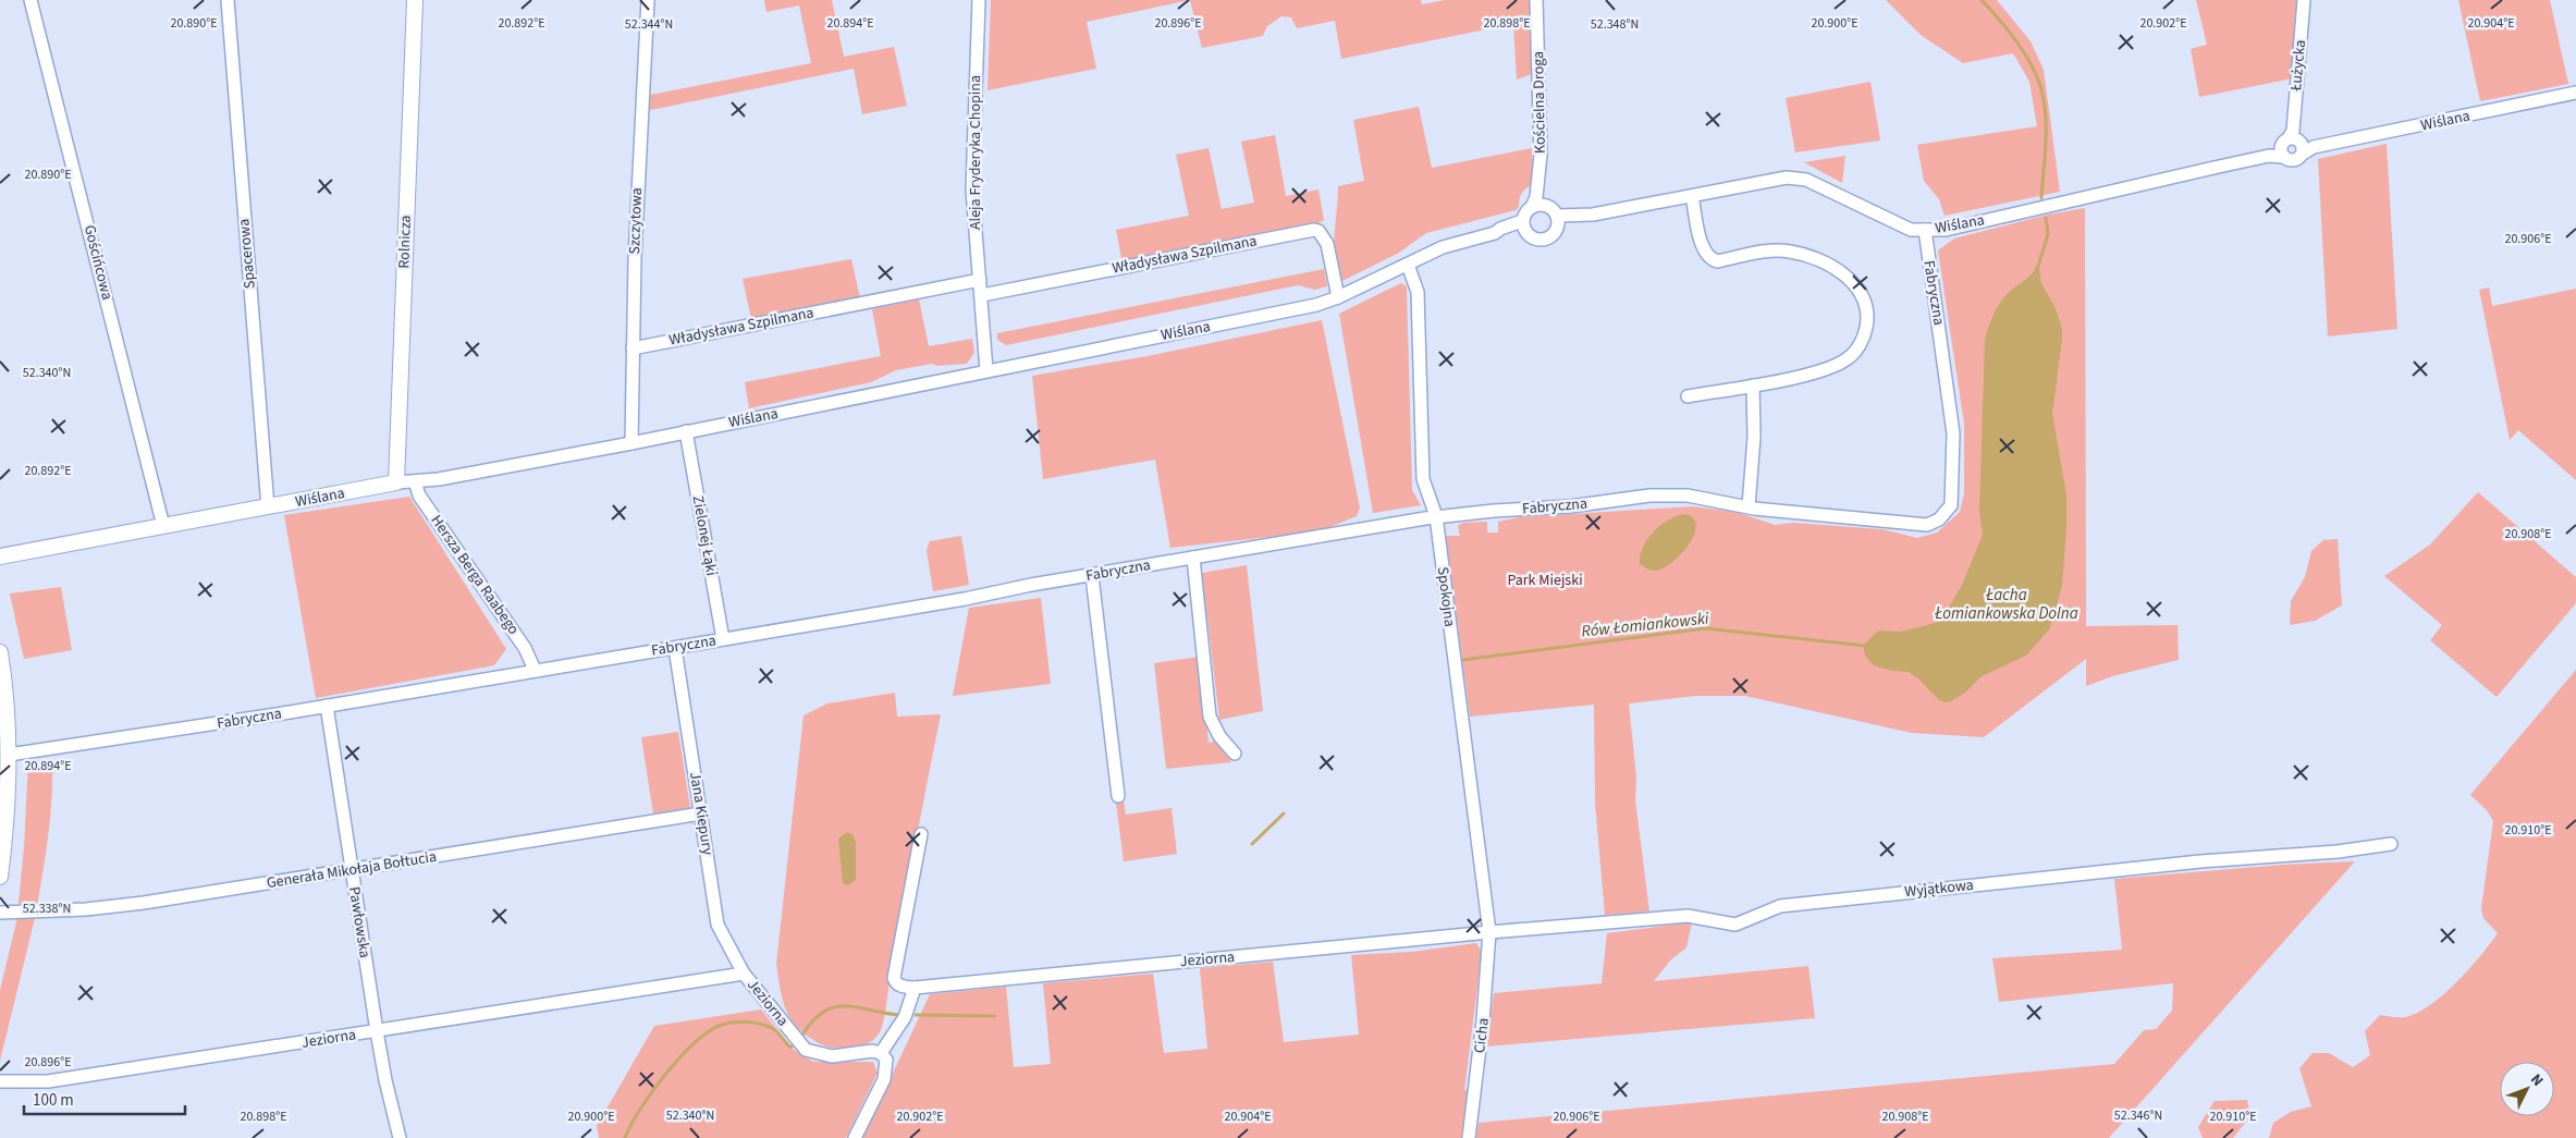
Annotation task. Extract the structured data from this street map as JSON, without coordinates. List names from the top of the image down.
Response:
{
  "streets": {
    "street": [
      "Łużycka",
      "Kościelna Droga",
      "Wiślana",
      "Aleja Fryderyka Chopina",
      "Szczytowa",
      "Rolnicza",
      "Spacerowa",
      "Władysława Szpilmana",
      "Gościńcowa",
      "Fabryczna",
      "Zielonej Łąki",
      "Hersza Berga Raabego",
      "Spokojna",
      "Jana Kiepury",
      "Generała Mikołaja Bołtucia",
      "Wyjątkowa",
      "Pawłowska",
      "Jeziorna",
      "Cicha"
    ]
  },
  "crossings": [
    ["Łużycka", "Wiślana"],
    ["Kościelna Droga", "Wiślana"],
    ["Wiślana", "Aleja Fryderyka Chopina"],
    ["Wiślana", "Szczytowa"],
    ["Wiślana", "Rolnicza"],
    ["Wiślana", "Spacerowa"],
    ["Wiślana", "Władysława Szpilmana"],
    ["Wiślana", "Gościńcowa"],
    ["Wiślana", "Fabryczna"],
    ["Wiślana", "Zielonej Łąki"],
    ["Wiślana", "Hersza Berga Raabego"],
    ["Wiślana", "Spokojna"],
    ["Aleja Fryderyka Chopina", "Władysława Szpilmana"],
    ["Szczytowa", "Władysława Szpilmana"],
    ["Fabryczna", "Zielonej Łąki"],
    ["Fabryczna", "Hersza Berga Raabego"],
    ["Fabryczna", "Spokojna"],
    ["Fabryczna", "Jana Kiepury"],
    ["Fabryczna", "Pawłowska"],
    ["Spokojna", "Wyjątkowa"],
    ["Spokojna", "Jeziorna"],
    ["Spokojna", "Cicha"],
    ["Jana Kiepury", "Generała Mikołaja Bołtucia"],
    ["Jana Kiepury", "Jeziorna"],
    ["Generała Mikołaja Bołtucia", "Pawłowska"],
    ["Wyjątkowa", "Jeziorna"],
    ["Wyjątkowa", "Cicha"],
    ["Pawłowska", "Jeziorna"],
    ["Jeziorna", "Cicha"]
  ],
  "water": ["Łacha Łomiankowska Dolna", "Rów Łomiankowski"],
  "parks": ["Park Miejski"],
  "scale_bar": "100 m",
  "north": "top right",
  "coordinates": [
    "20.900°E",
    "20.902°E",
    "20.904°E",
    "20.890°E",
    "20.892°E",
    "20.894°E",
    "20.896°E",
    "20.898°E",
    "52.344°N",
    "52.348°N",
    "20.906°E",
    "52.340°N",
    "20.908°E",
    "20.910°E",
    "52.338°N",
    "52.346°N"
  ]
}
